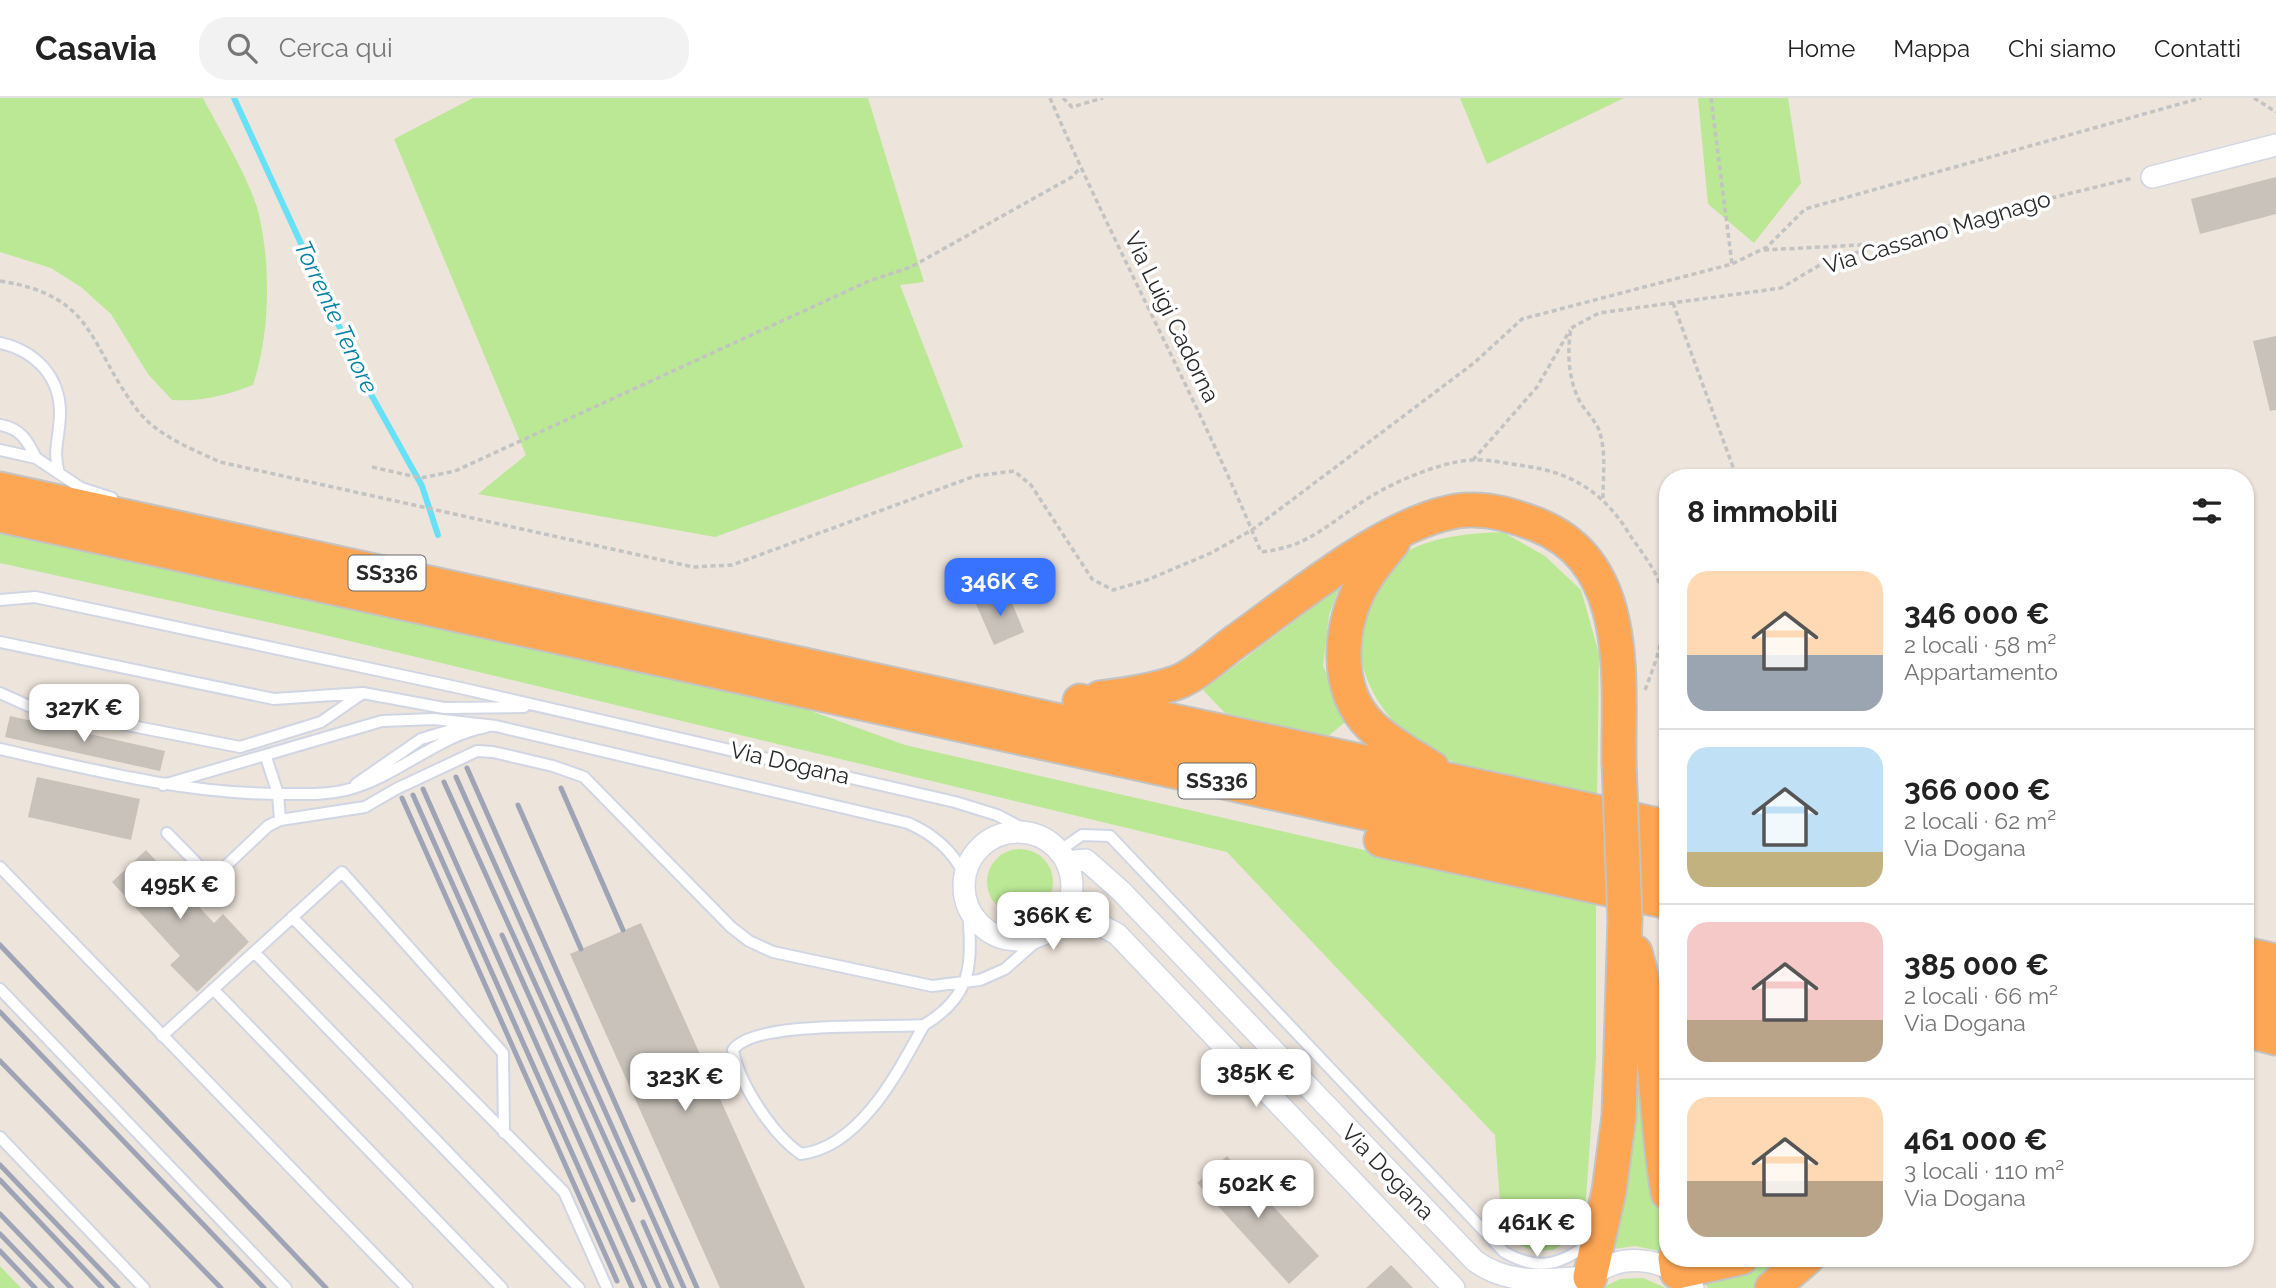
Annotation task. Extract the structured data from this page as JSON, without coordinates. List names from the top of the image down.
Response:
{
  "streets": {
    "highway": ["SS336"],
    "street": ["Via Dogana"],
    "path": ["Via Cassano Magnago", "Via Luigi Cadorna"]
  },
  "water": ["Torrente Tenore"],
  "page": {
    "header": "Casavia",
    "search": "Cerca qui",
    "nav": [
      "Home",
      "Mappa",
      "Chi siamo",
      "Contatti"
    ],
    "heading": "8 immobili",
    "list": [
      {
        "name": "346 000 €",
        "note": "2 locali · 58 m² · Appartamento"
      },
      {
        "name": "366 000 €",
        "note": "2 locali · 62 m² · Via Dogana"
      },
      {
        "name": "385 000 €",
        "note": "2 locali · 66 m² · Via Dogana"
      },
      {
        "name": "461 000 €",
        "note": "3 locali · 110 m² · Via Dogana"
      }
    ],
    "price": [
      "346K €",
      "327K €",
      "495K €",
      "366K €",
      "385K €",
      "323K €",
      "502K €",
      "461K €"
    ]
  }
}
